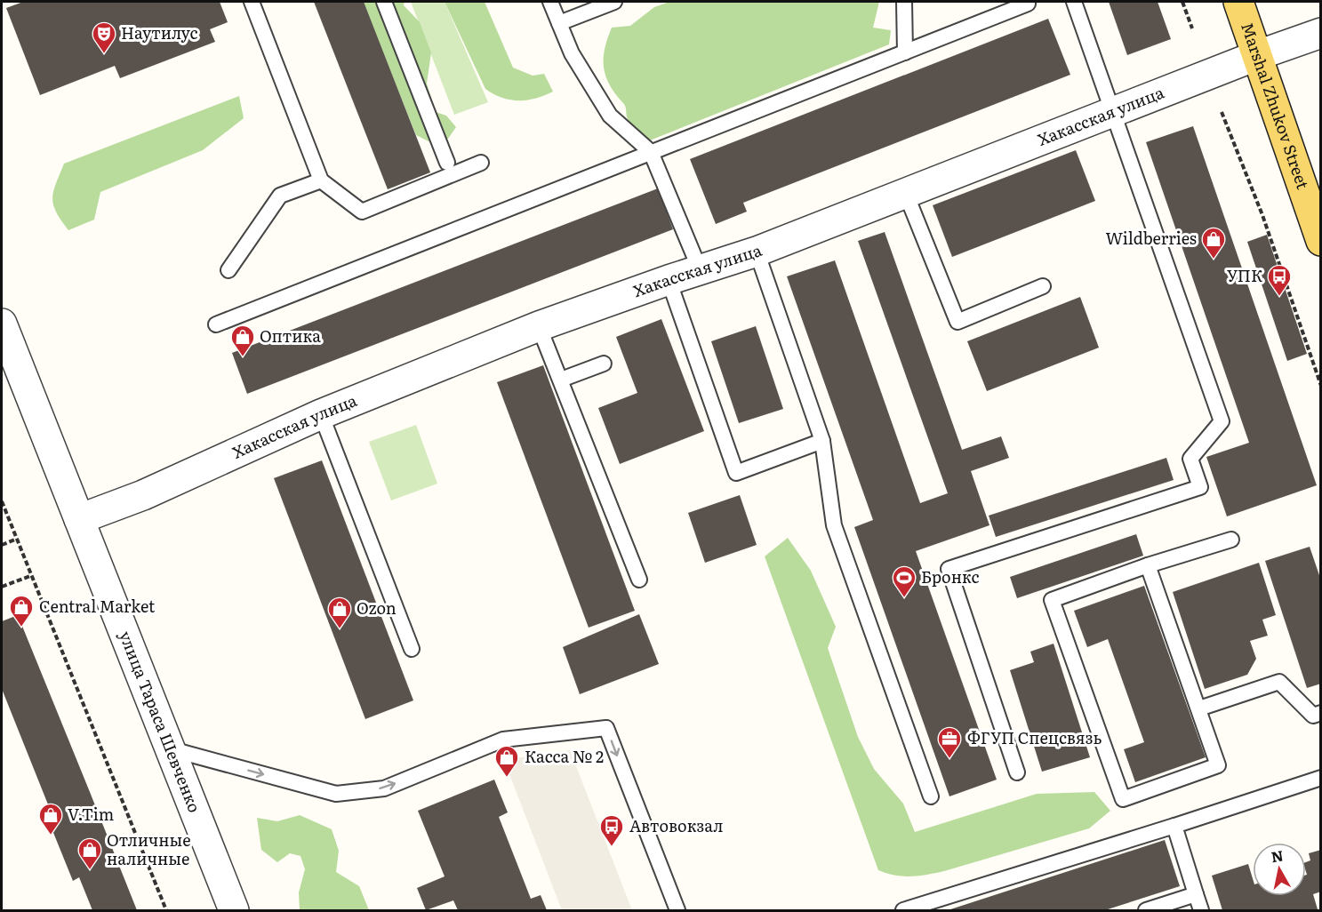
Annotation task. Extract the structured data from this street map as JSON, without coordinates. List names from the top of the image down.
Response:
{
  "streets": {
    "main road": ["Marshal Zhukov Street"],
    "street": ["Хакасская улица", "улица Тараса Шевченко"]
  },
  "crossings": [
    ["Marshal Zhukov Street", "Хакасская улица"],
    ["Хакасская улица", "улица Тараса Шевченко"]
  ],
  "places": {
    "theatre": ["Наутилус"],
    "shop": [
      "Wildberries",
      "Оптика",
      "Central Market",
      "Ozon",
      "Касса № 2",
      "V.Tim",
      "Отличные наличные"
    ],
    "bus stop": ["УПК", "Автовокзал"],
    "sports": ["Бронкс"],
    "office": ["ФГУП Спецсвязь"]
  },
  "north": "top"
}
